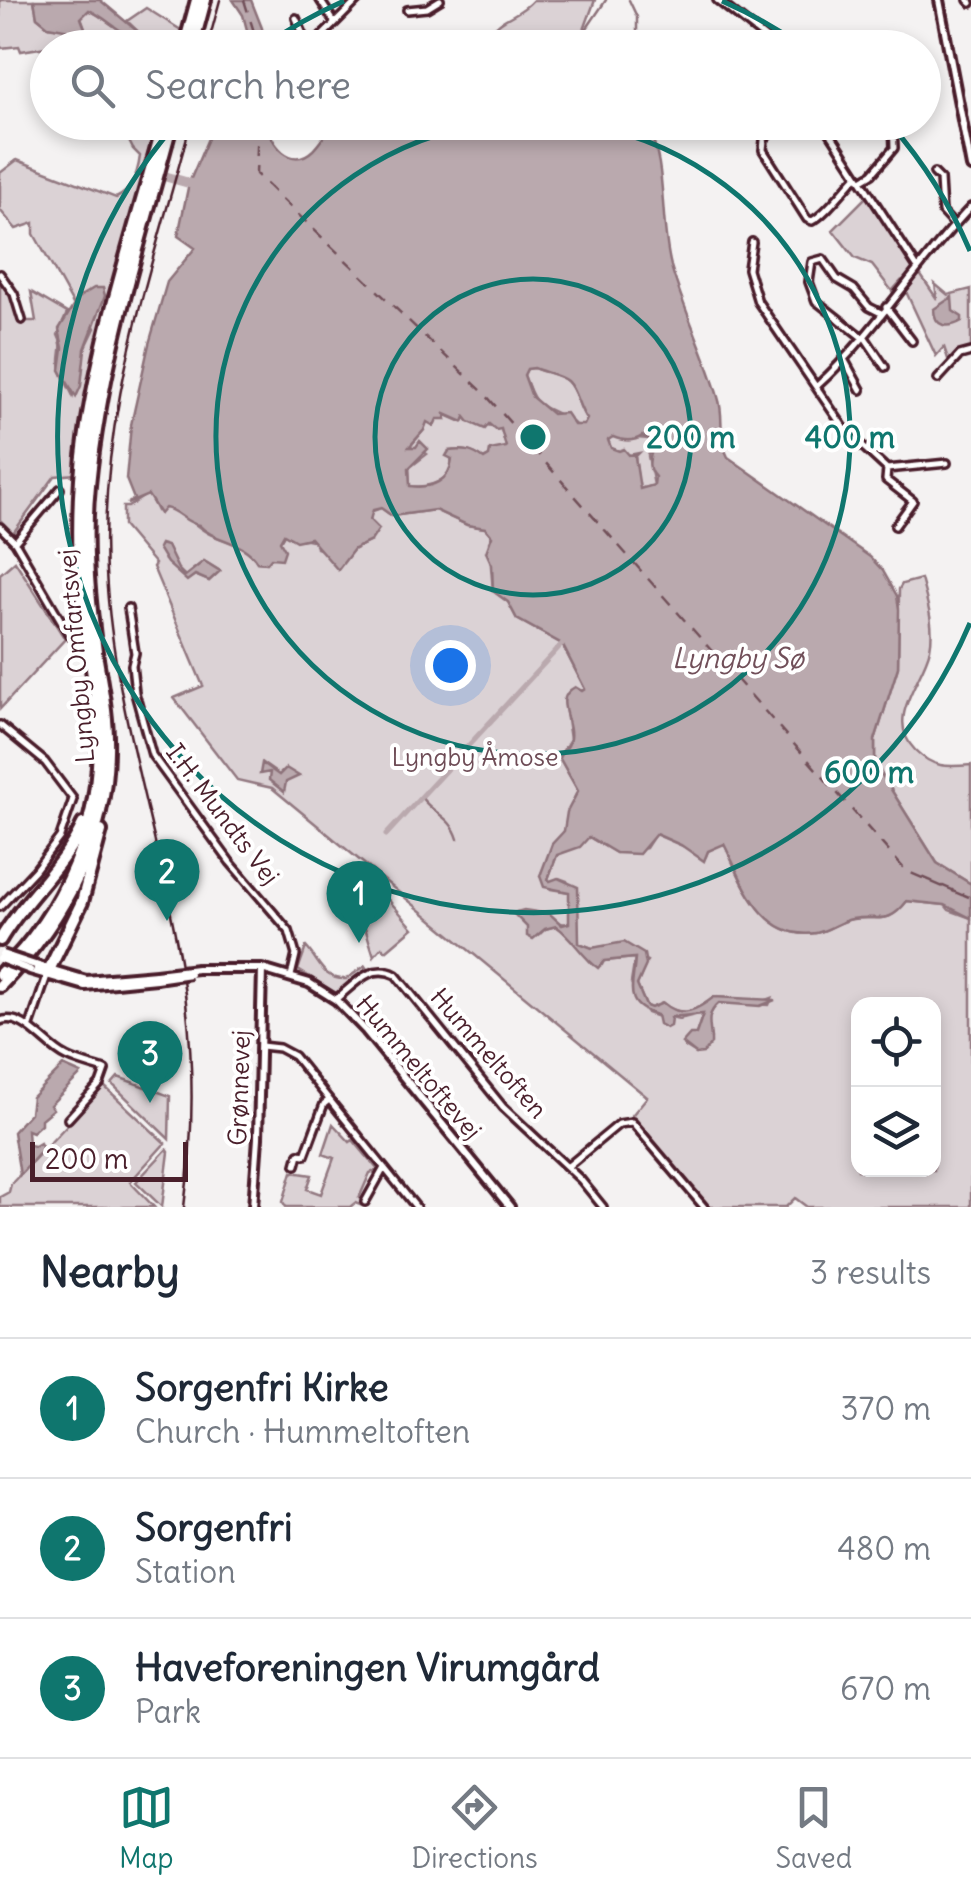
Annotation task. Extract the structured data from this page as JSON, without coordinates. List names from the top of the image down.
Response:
{
  "streets": {
    "highway": ["Lyngby Omfartsvej"],
    "street": [
      "I.H. Mundts Vej",
      "Hummeltoften",
      "Hummeltoftevej",
      "Grønnevej"
    ]
  },
  "crossings": [
    ["I.H. Mundts Vej", "Hummeltoftevej"],
    ["Hummeltoften", "Hummeltoftevej"],
    ["Hummeltoftevej", "Grønnevej"]
  ],
  "water": ["Lyngby Sø"],
  "parks": ["Lyngby Åmose"],
  "scale_bar": "200 m",
  "page": {
    "search": "Search here",
    "pins": ["2", "1", "3"],
    "scale": "200 m",
    "heading": ["Nearby", "3 results"],
    "list": [
      {
        "mark": "1",
        "name": "Sorgenfri Kirke",
        "note": "Church · Hummeltoften",
        "value": "370 m"
      },
      {
        "mark": "2",
        "name": "Sorgenfri",
        "note": "Station",
        "value": "480 m"
      },
      {
        "mark": "3",
        "name": "Haveforeningen Virumgård",
        "note": "Park",
        "value": "670 m"
      }
    ],
    "nav": ["Map", "Directions", "Saved"]
  },
  "rings": ["200 m", "400 m", "600 m"]
}
